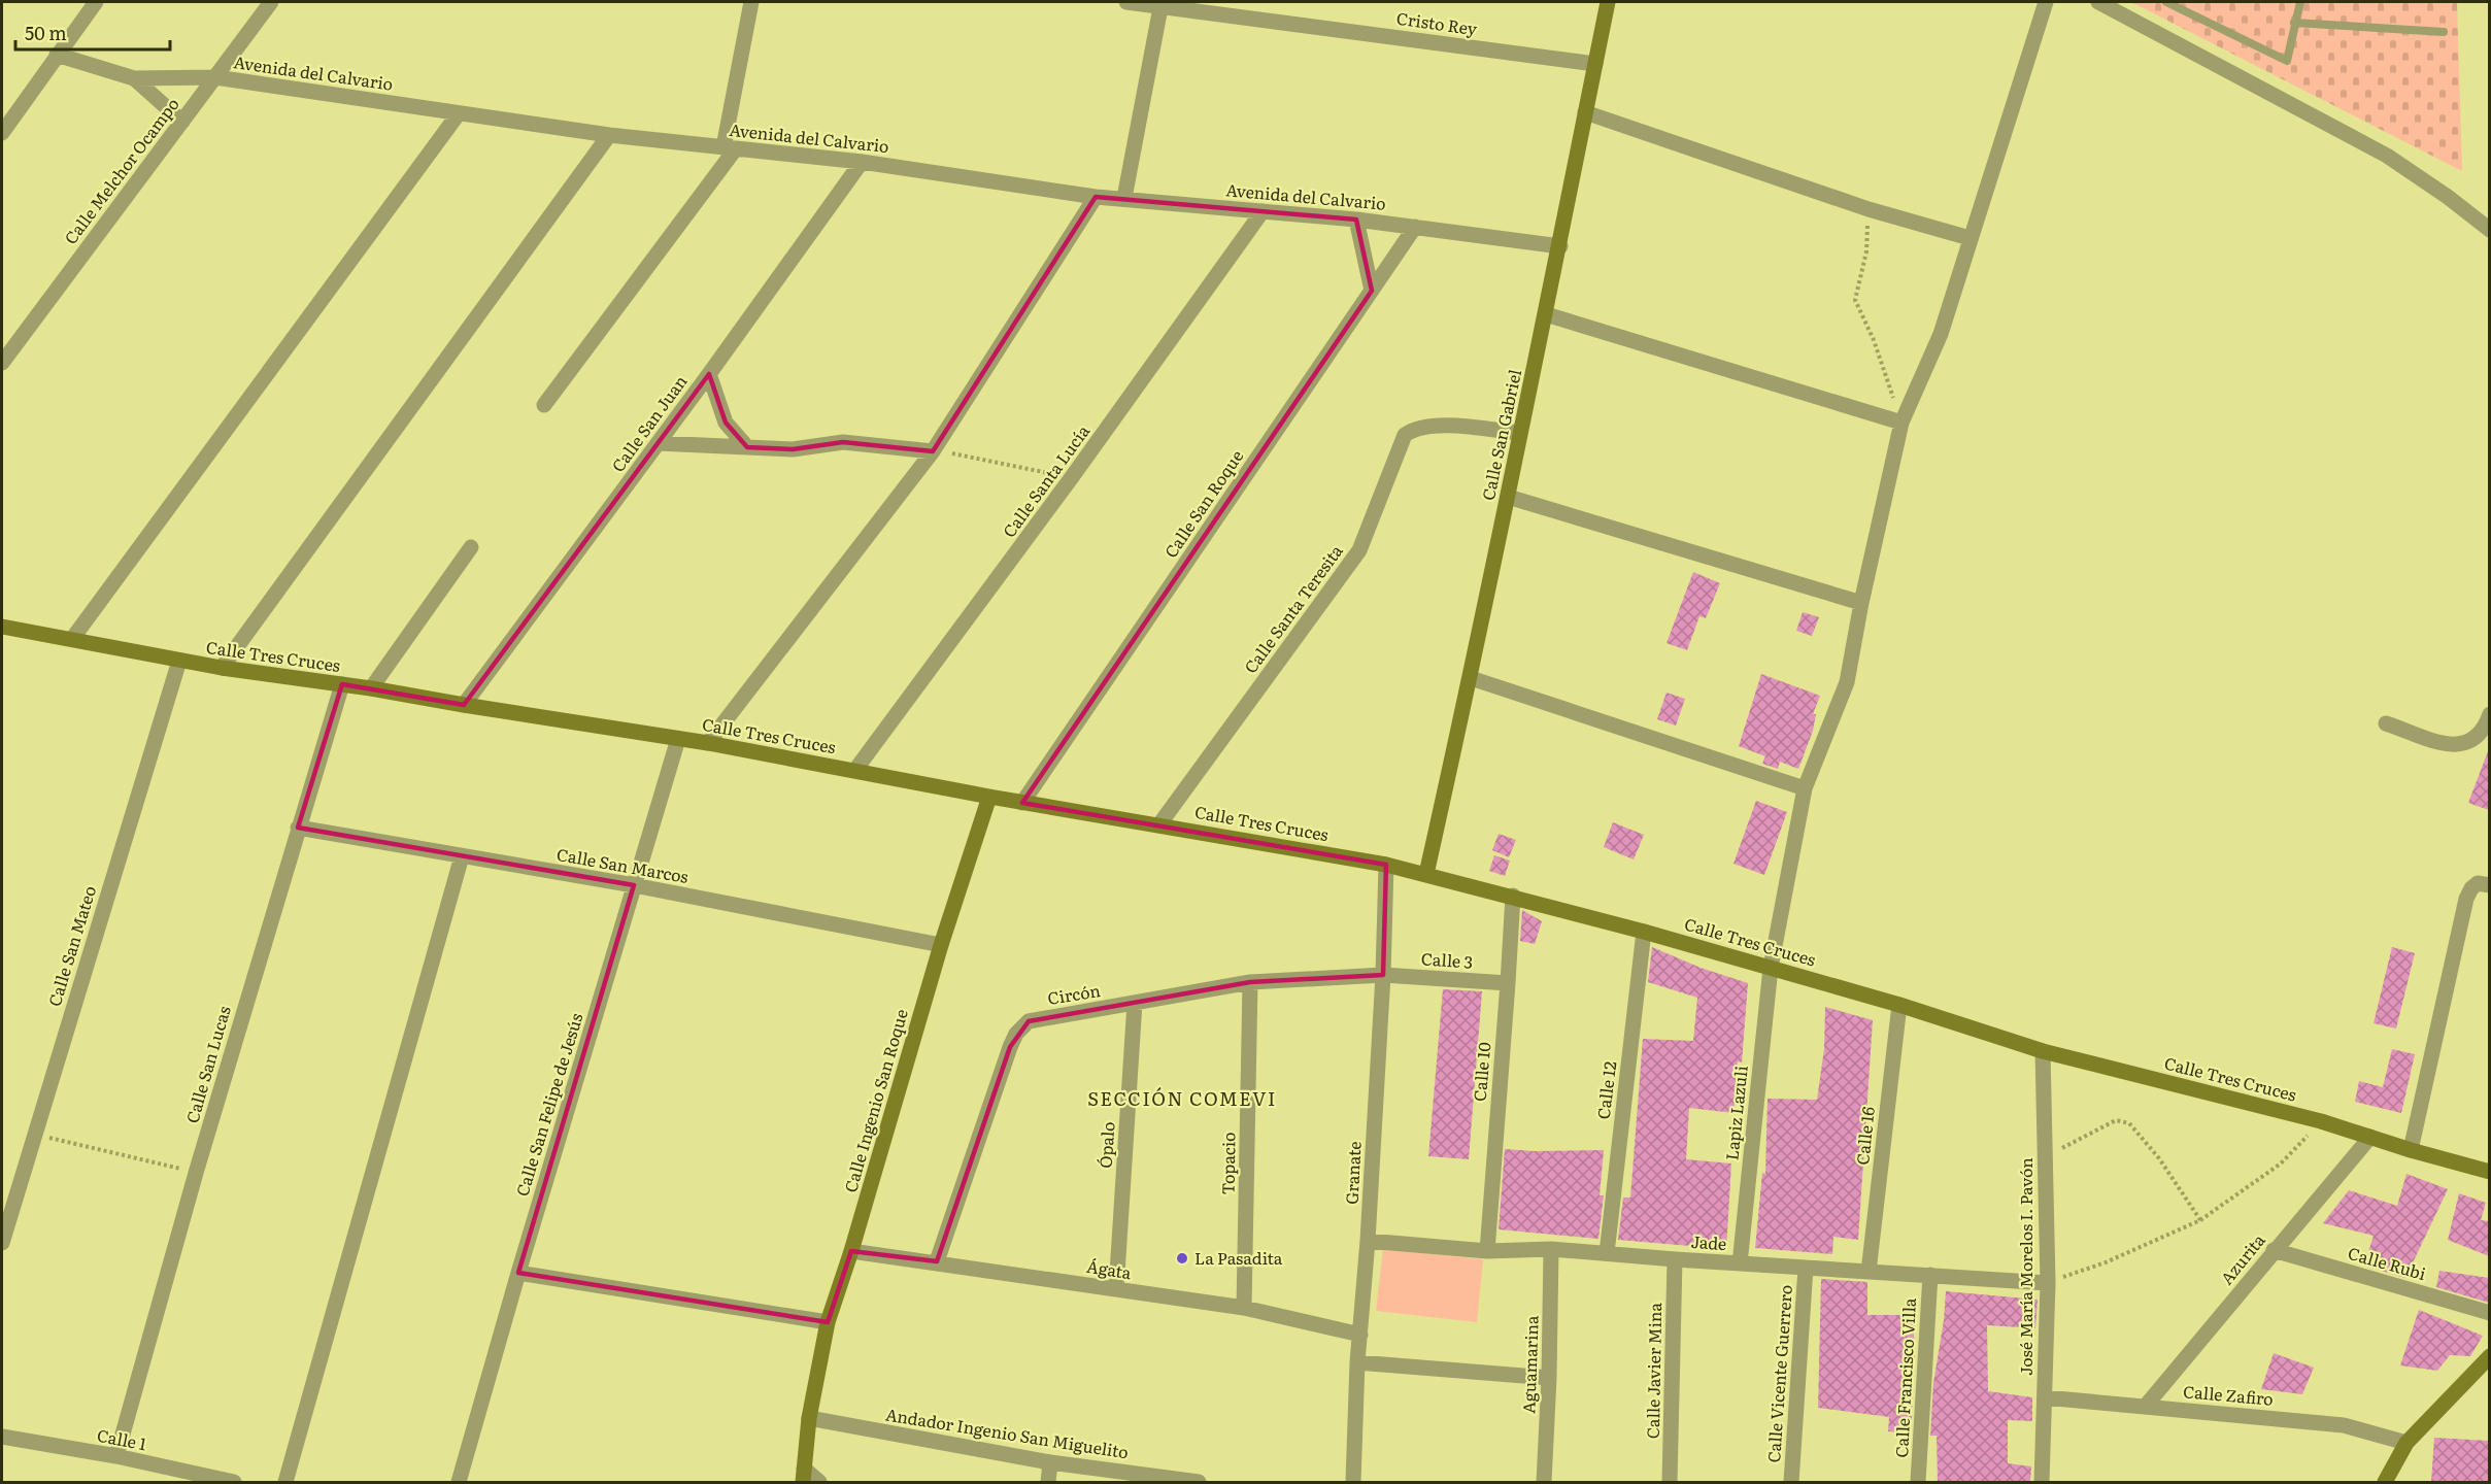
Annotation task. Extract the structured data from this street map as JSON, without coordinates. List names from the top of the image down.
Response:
{
  "streets": {
    "street": [
      "Cristo Rey",
      "Avenida del Calvario",
      "Calle Melchor Ocampo",
      "Calle San Juan",
      "Calle San Gabriel",
      "Calle Santa Lucía",
      "Calle San Roque",
      "Calle Santa Teresita",
      "Calle Tres Cruces",
      "Calle San Marcos",
      "Calle San Mateo",
      "Calle 3",
      "Circón",
      "Calle San Lucas",
      "Calle 10",
      "Calle 12",
      "Calle Ingenio San Roque",
      "Calle San Felipe de Jesús",
      "Lapiz Lazuli",
      "Calle 16",
      "Ópalo",
      "Topacio",
      "Granate",
      "Jade",
      "Azurita",
      "Calle Rubi",
      "José María Morelos I. Pavón",
      "Ágata",
      "Aguamarina",
      "Calle Javier Mina",
      "Calle Vicente Guerrero",
      "Calle Francisco Villa",
      "Calle Zafiro",
      "Andador Ingenio San Miguelito",
      "Calle 1"
    ]
  },
  "crossings": [
    ["Cristo Rey", "Calle San Gabriel"],
    ["Avenida del Calvario", "Calle Melchor Ocampo"],
    ["Avenida del Calvario", "Calle San Juan"],
    ["Avenida del Calvario", "Calle San Gabriel"],
    ["Avenida del Calvario", "Calle Santa Lucía"],
    ["Avenida del Calvario", "Calle San Roque"],
    ["Calle San Juan", "Calle Tres Cruces"],
    ["Calle San Gabriel", "Calle Santa Teresita"],
    ["Calle San Gabriel", "Calle Tres Cruces"],
    ["Calle Santa Lucía", "Calle Tres Cruces"],
    ["Calle San Roque", "Calle Tres Cruces"],
    ["Calle Santa Teresita", "Calle Tres Cruces"],
    ["Calle Tres Cruces", "Calle San Mateo"],
    ["Calle Tres Cruces", "Calle San Lucas"],
    ["Calle Tres Cruces", "Calle 10"],
    ["Calle Tres Cruces", "Calle 12"],
    ["Calle Tres Cruces", "Calle Ingenio San Roque"],
    ["Calle Tres Cruces", "Calle San Felipe de Jesús"],
    ["Calle Tres Cruces", "Lapiz Lazuli"],
    ["Calle Tres Cruces", "Calle 16"],
    ["Calle Tres Cruces", "Granate"],
    ["Calle Tres Cruces", "Azurita"],
    ["Calle Tres Cruces", "José María Morelos I. Pavón"],
    ["Calle San Marcos", "Calle San Lucas"],
    ["Calle San Marcos", "Calle Ingenio San Roque"],
    ["Calle San Marcos", "Calle San Felipe de Jesús"],
    ["Calle 3", "Circón"],
    ["Calle 3", "Calle 10"],
    ["Calle 3", "Granate"],
    ["Circón", "Ópalo"],
    ["Circón", "Topacio"],
    ["Circón", "Granate"],
    ["Circón", "Ágata"],
    ["Calle San Lucas", "Calle 1"],
    ["Calle 10", "Jade"],
    ["Calle 12", "Jade"],
    ["Calle Ingenio San Roque", "Ágata"],
    ["Calle Ingenio San Roque", "Andador Ingenio San Miguelito"],
    ["Lapiz Lazuli", "Jade"],
    ["Calle 16", "Jade"],
    ["Ópalo", "Ágata"],
    ["Topacio", "Ágata"],
    ["Granate", "Jade"],
    ["Granate", "Ágata"],
    ["Jade", "José María Morelos I. Pavón"],
    ["Jade", "Aguamarina"],
    ["Jade", "Calle Javier Mina"],
    ["Jade", "Calle Vicente Guerrero"],
    ["Jade", "Calle Francisco Villa"],
    ["Azurita", "Calle Rubi"],
    ["Azurita", "Calle Zafiro"],
    ["José María Morelos I. Pavón", "Calle Zafiro"]
  ],
  "districts": ["SECCIÓN COMEVI"],
  "places": ["La Pasadita"],
  "scale_bar": "50 m"
}
